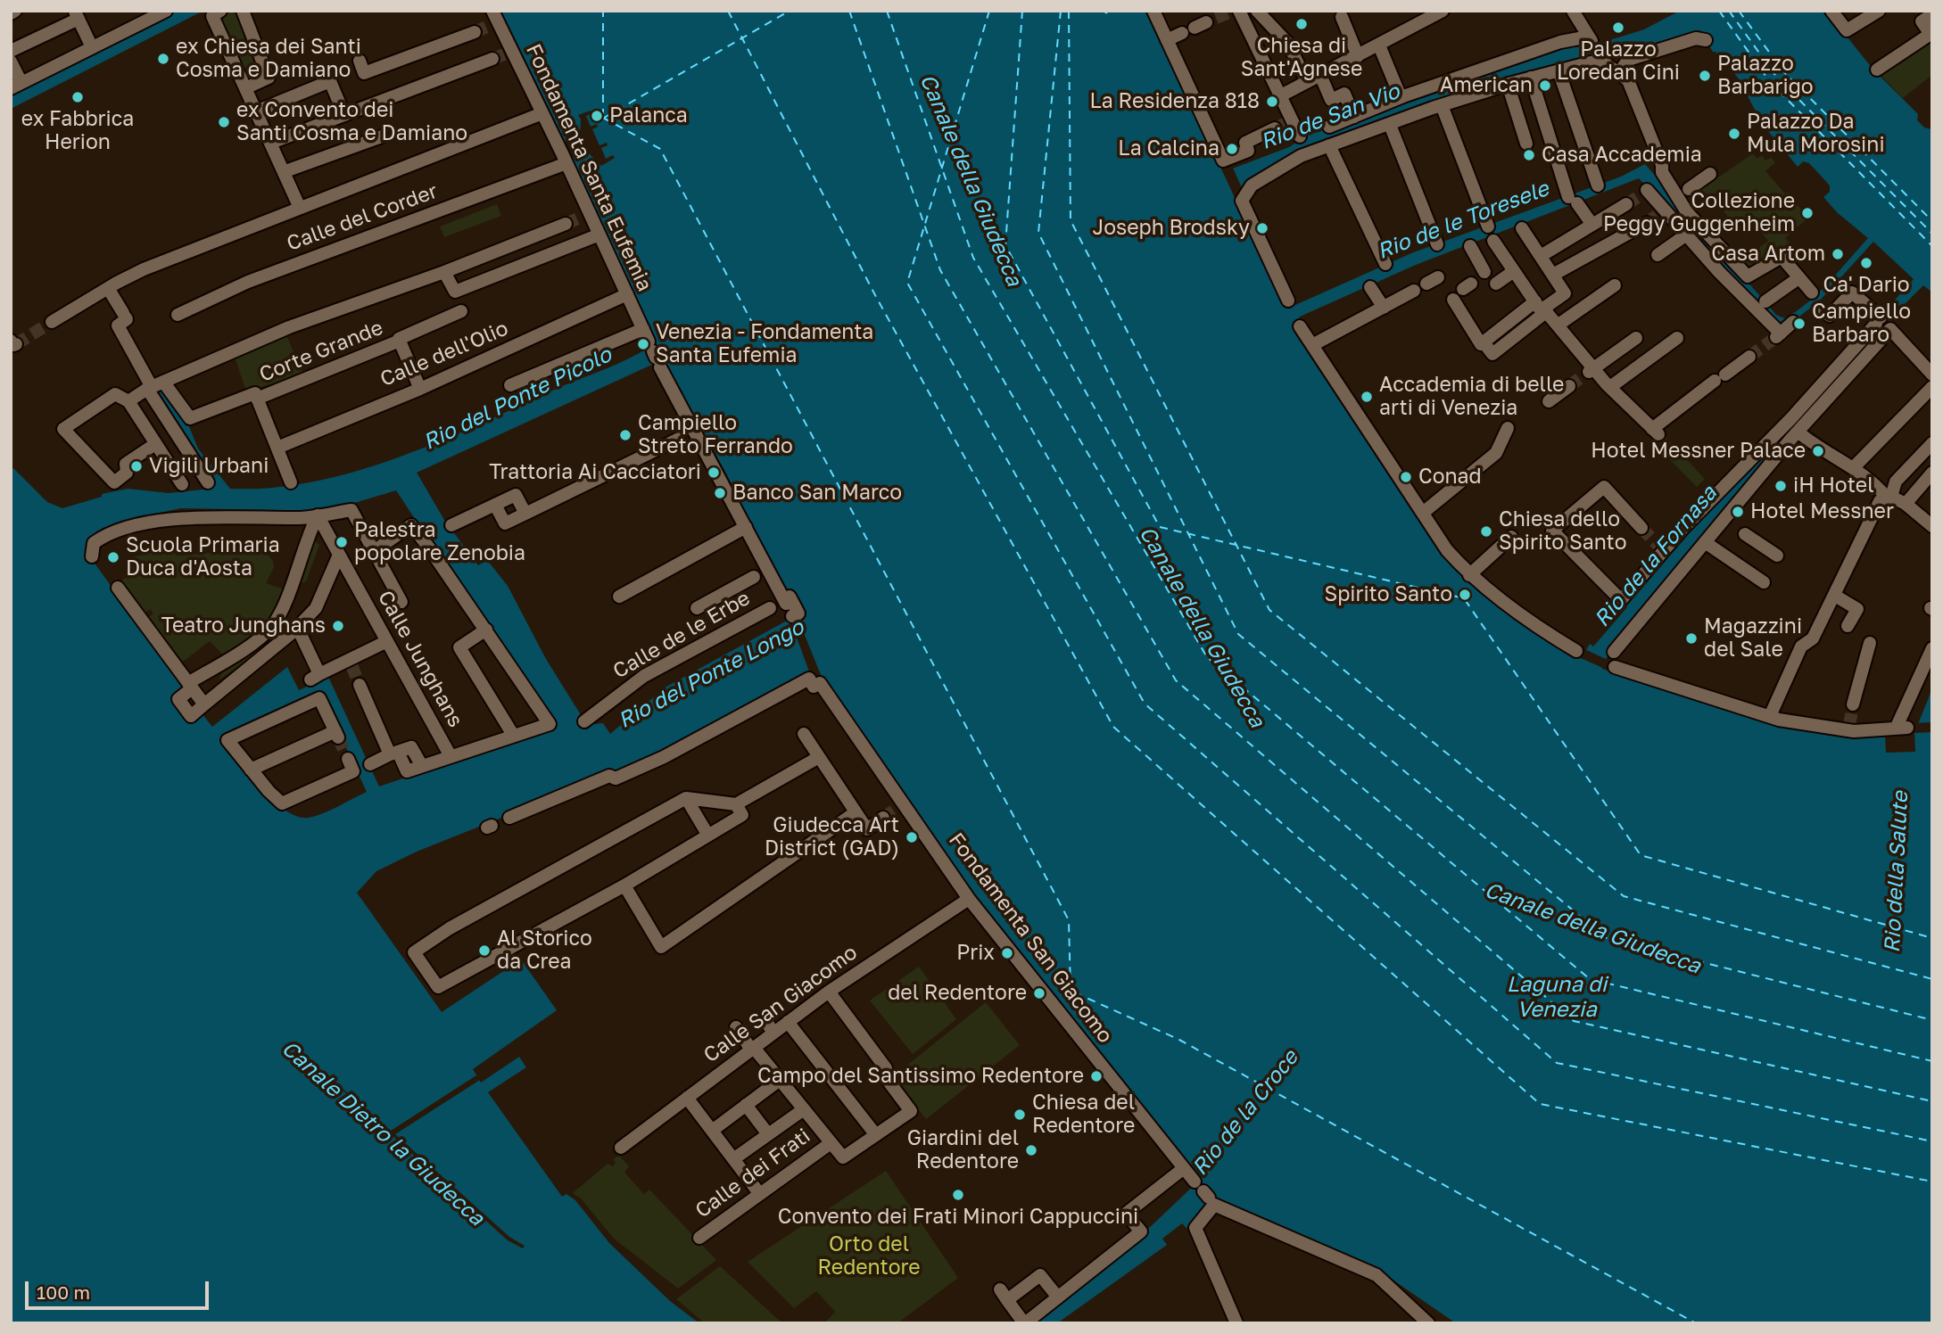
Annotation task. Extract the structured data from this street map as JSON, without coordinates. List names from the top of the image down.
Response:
{
  "streets": {
    "street": [
      "Fondamenta Santa Eufemia",
      "Calle del Corder",
      "Corte Grande",
      "Calle dell'Olio",
      "Calle de le Erbe",
      "Calle Junghans",
      "Fondamenta San Giacomo",
      "Calle San Giacomo",
      "Calle dei Frati"
    ]
  },
  "crossings": [
    ["Fondamenta Santa Eufemia", "Calle del Corder"],
    ["Fondamenta Santa Eufemia", "Calle dell'Olio"],
    ["Fondamenta Santa Eufemia", "Calle de le Erbe"],
    ["Fondamenta San Giacomo", "Calle San Giacomo"]
  ],
  "water": [
    "Rio de San Vio",
    "Canale della Giudecca",
    "Rio de le Toresele",
    "Rio del Ponte Picolo",
    "Rio de la Fornasa",
    "Rio del Ponte Longo",
    "Rio della Salute",
    "Laguna di Venezia",
    "Rio de la Croce",
    "Canale Dietro la Giudecca"
  ],
  "parks": ["Orto del Redentore"],
  "places": [
    "Chiesa di Sant'Agnese",
    "Palazzo Loredan Cini",
    "ex Chiesa dei Santi Cosma e Damiano",
    "Palazzo Barbarigo",
    "American",
    "ex Fabbrica Herion",
    "La Residenza 818",
    "Palanca",
    "ex Convento dei Santi Cosma e Damiano",
    "Palazzo Da Mula Morosini",
    "La Calcina",
    "Casa Accademia",
    "Collezione Peggy Guggenheim",
    "Joseph Brodsky",
    "Casa Artom",
    "Ca' Dario",
    "Campiello Barbaro",
    "Venezia - Fondamenta Santa Eufemia",
    "Accademia di belle arti di Venezia",
    "Campiello Streto Ferrando",
    "Hotel Messner Palace",
    "Vigili Urbani",
    "Trattoria Ai Cacciatori",
    "Conad",
    "iH Hotel",
    "Banco San Marco",
    "Hotel Messner",
    "Chiesa dello Spirito Santo",
    "Palestra popolare Zenobia",
    "Scuola Primaria Duca d'Aosta",
    "Spirito Santo",
    "Teatro Junghans",
    "Magazzini del Sale",
    "Giudecca Art District (GAD)",
    "Al Storico da Crea",
    "Prix",
    "del Redentore",
    "Campo del Santissimo Redentore",
    "Chiesa del Redentore",
    "Giardini del Redentore",
    "Convento dei Frati Minori Cappuccini"
  ],
  "scale_bar": "100 m"
}
